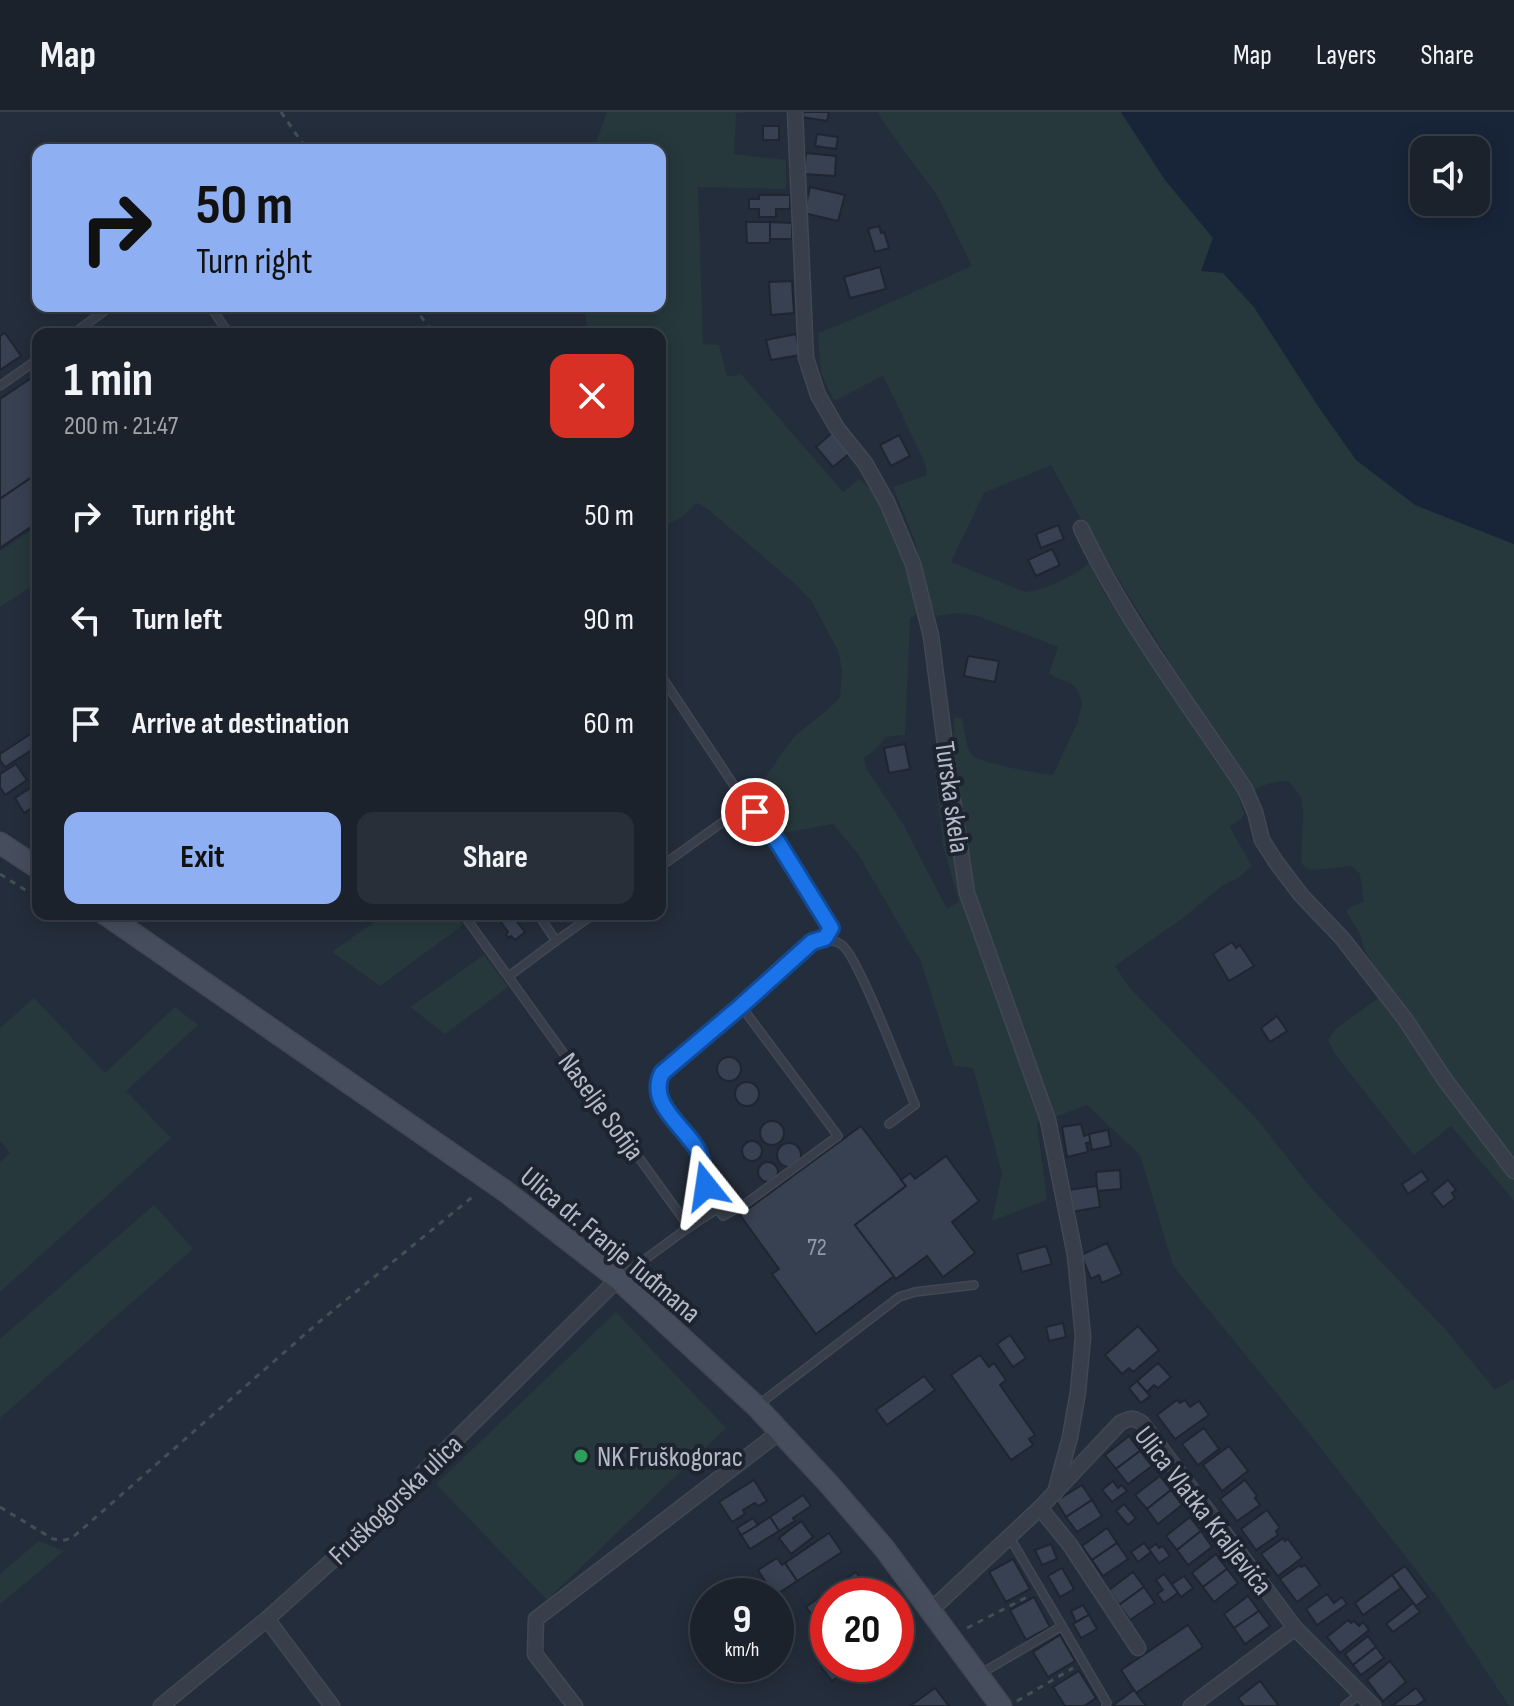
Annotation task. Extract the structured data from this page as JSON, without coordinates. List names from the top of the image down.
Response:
{
  "streets": {
    "main road": ["Ulica dr. Franje Tuđmana"],
    "street": ["Turska skela", "Fruškogorska ulica", "Ulica Vlatka Kraljevića"],
    "lane": ["Naselje Sofija"]
  },
  "crossings": [
    ["Turska skela", "Ulica Vlatka Kraljevića"],
    ["Ulica dr. Franje Tuđmana", "Fruškogorska ulica"],
    ["Ulica dr. Franje Tuđmana", "Ulica Vlatka Kraljevića"]
  ],
  "places": ["NK Fruškogorac"],
  "house_numbers": ["72"],
  "page": {
    "header": "Map",
    "nav": ["Map", "Layers", "Share"],
    "turn": ["50 m", "Turn right"],
    "heading": ["1 min", "200 m · 21:47"],
    "list": [
      {
        "name": "Turn right",
        "value": "50 m"
      },
      {
        "name": "Turn left",
        "value": "90 m"
      },
      {
        "name": "Arrive at destination",
        "value": "60 m"
      }
    ],
    "buttons": ["Exit", "Share"],
    "speed": "9 km/h",
    "limit": "20"
  }
}
